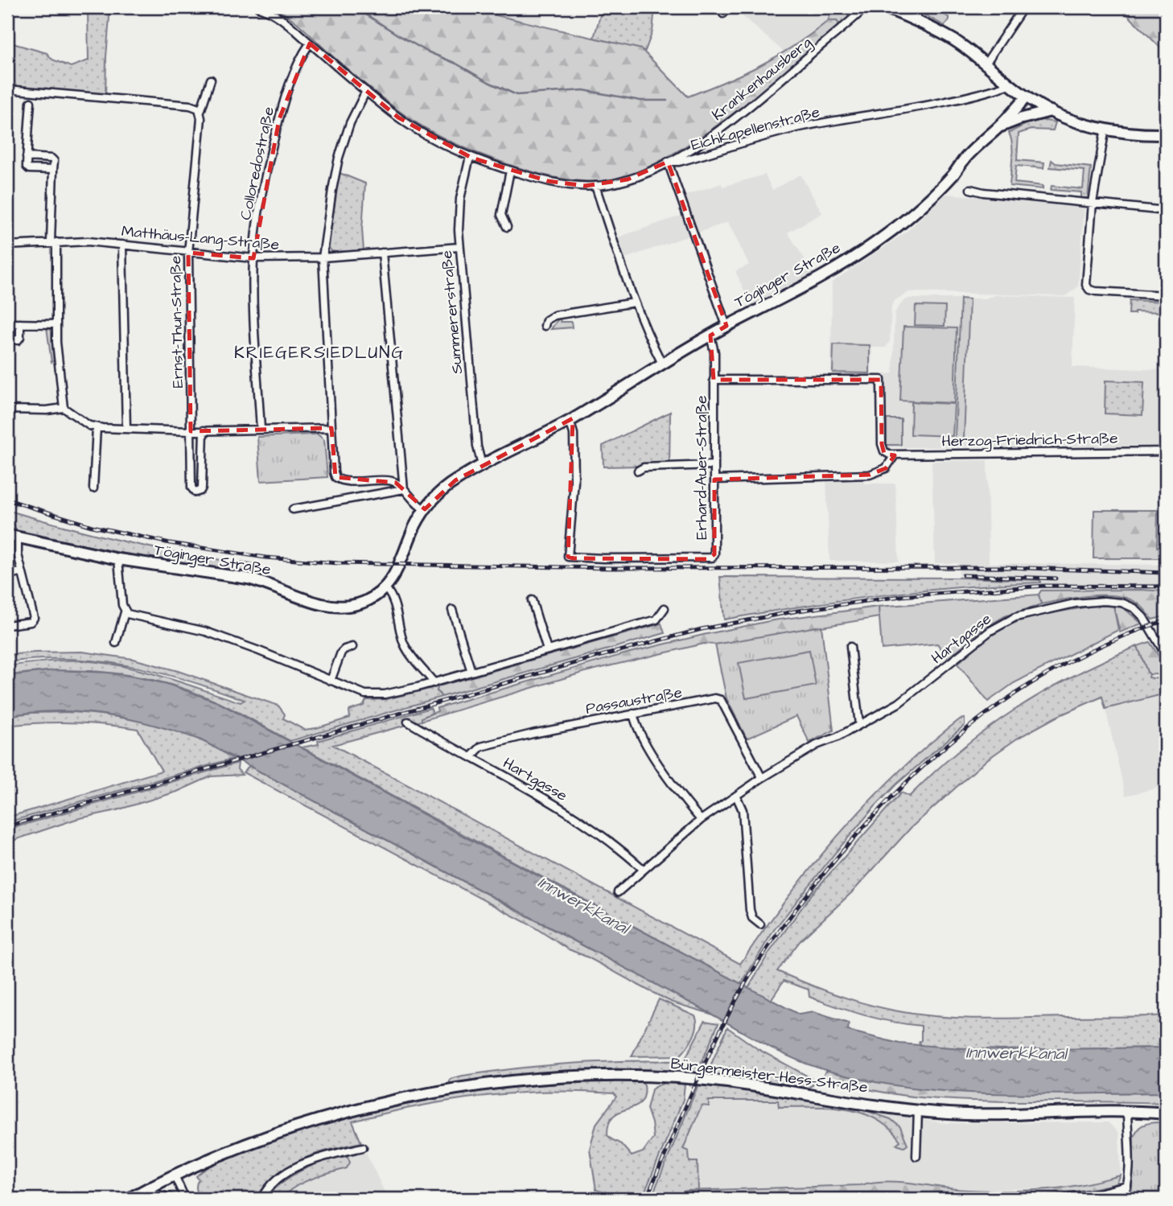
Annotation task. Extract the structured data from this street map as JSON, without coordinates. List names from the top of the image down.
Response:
{
  "streets": {
    "street": [
      "Krankenhausberg",
      "Eichkapellenstraße",
      "Colloredostraße",
      "Matthäus-Lang-Straße",
      "Töginger Straße",
      "Summererstraße",
      "Ernst-Thun-Straße",
      "Herzog-Friedrich-Straße",
      "Erhard-Auer-Straße",
      "Hartgasse",
      "Passaustraße",
      "Bürgermeister-Hess-Straße"
    ]
  },
  "crossings": [
    ["Krankenhausberg", "Eichkapellenstraße"],
    ["Eichkapellenstraße", "Colloredostraße"],
    ["Eichkapellenstraße", "Summererstraße"],
    ["Colloredostraße", "Matthäus-Lang-Straße"],
    ["Matthäus-Lang-Straße", "Summererstraße"],
    ["Matthäus-Lang-Straße", "Ernst-Thun-Straße"],
    ["Töginger Straße", "Summererstraße"],
    ["Töginger Straße", "Erhard-Auer-Straße"],
    ["Hartgasse", "Passaustraße"]
  ],
  "districts": ["KRIEGERSIEDLUNG"],
  "water": ["Innwerkkanal"]
}
